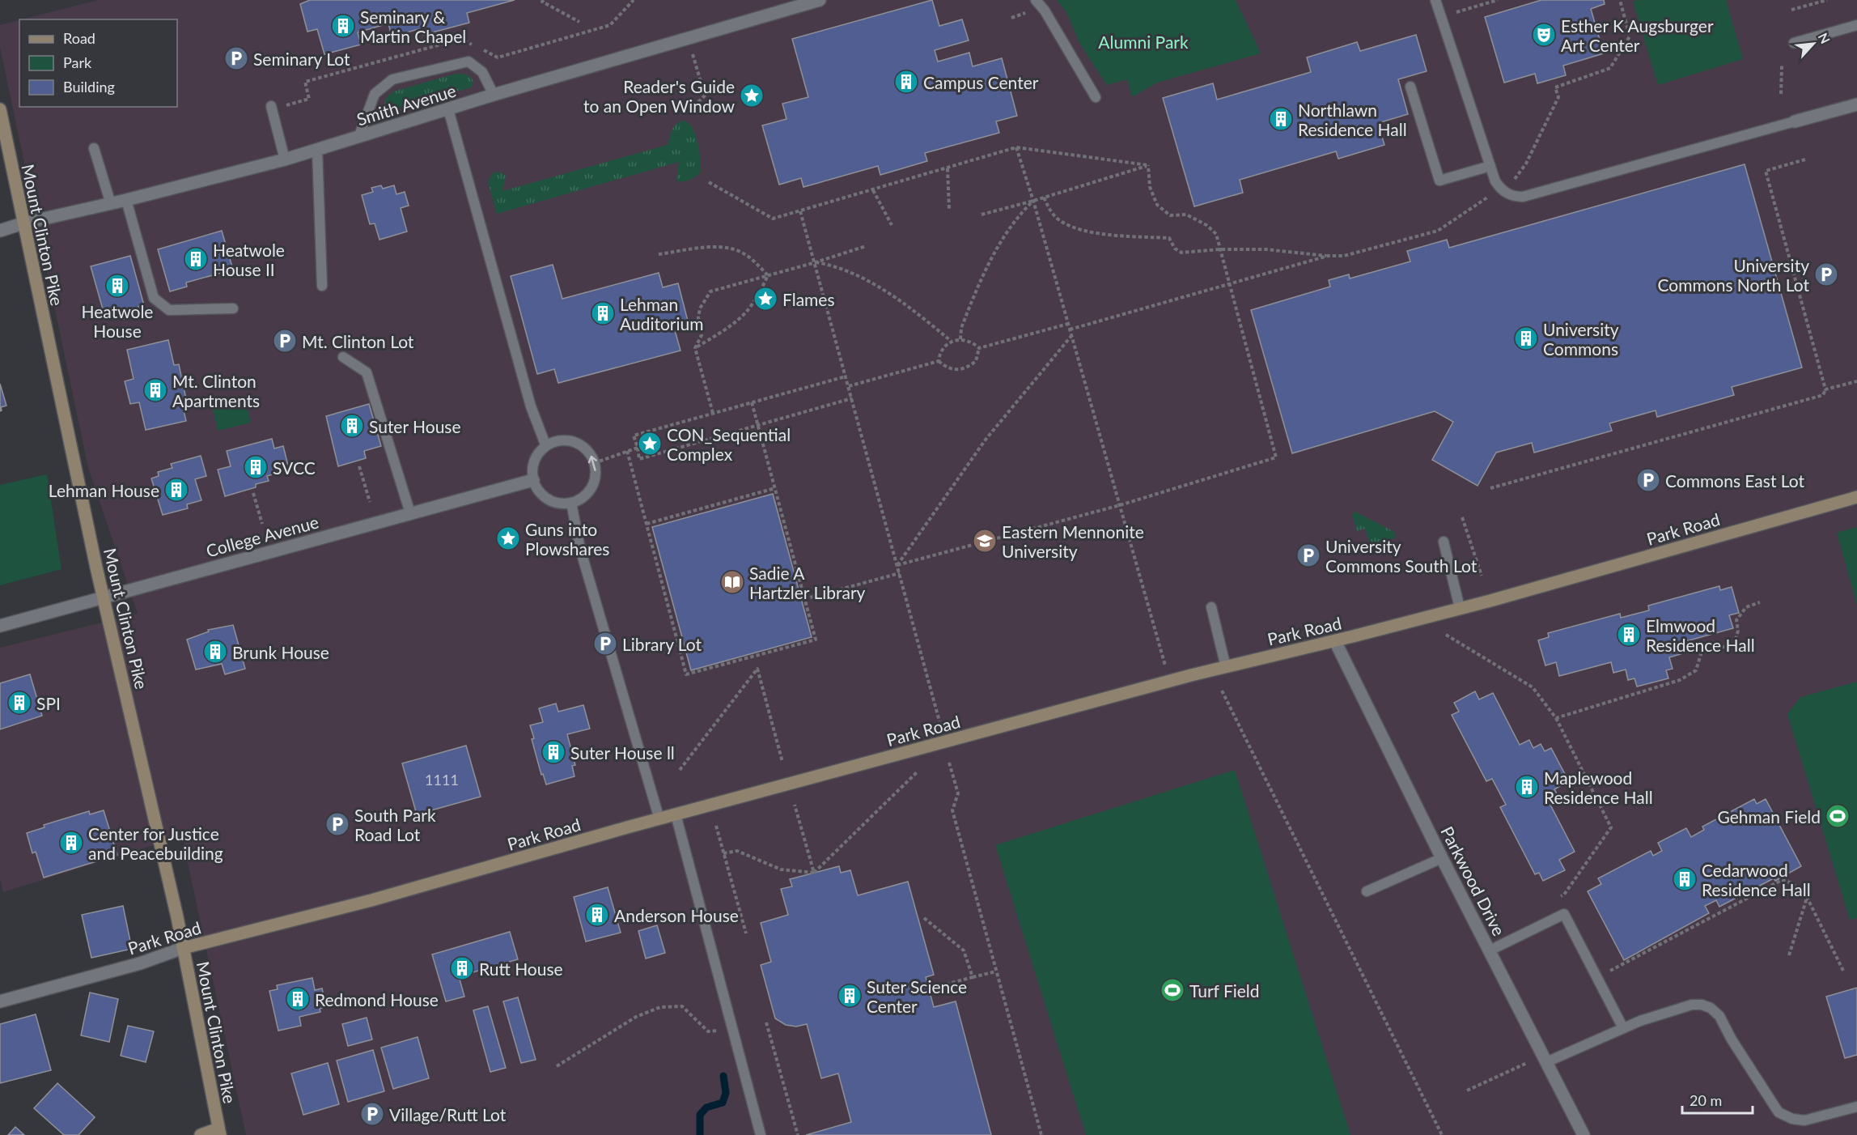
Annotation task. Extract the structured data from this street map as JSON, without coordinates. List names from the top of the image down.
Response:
{
  "streets": {
    "street": [
      "Smith Avenue",
      "Mount Clinton Pike",
      "Park Road",
      "College Avenue",
      "Parkwood Drive"
    ]
  },
  "crossings": [
    ["Smith Avenue", "Mount Clinton Pike"],
    ["Mount Clinton Pike", "Park Road"],
    ["Mount Clinton Pike", "College Avenue"],
    ["Park Road", "Parkwood Drive"]
  ],
  "parks": ["Alumni Park"],
  "places": {
    "building": [
      "Seminary & Martin Chapel",
      "Campus Center",
      "Northlawn Residence Hall",
      "Heatwole House II",
      "Heatwole House",
      "Lehman Auditorium",
      "University Commons",
      "Mt. Clinton Apartments",
      "Suter House",
      "SVCC",
      "Lehman House",
      "Elmwood Residence Hall",
      "Brunk House",
      "SPI",
      "Suter House ll",
      "Maplewood Residence Hall",
      "Center for Justice and Peacebuilding",
      "Cedarwood Residence Hall",
      "Anderson House",
      "Rutt House",
      "Suter Science Center",
      "Redmond House"
    ],
    "theatre": ["Esther K Augsburger Art Center"],
    "parking": [
      "Seminary Lot",
      "University Commons North Lot",
      "Mt. Clinton Lot",
      "Commons East Lot",
      "University Commons South Lot",
      "Library Lot",
      "South Park Road Lot",
      "Village/Rutt Lot"
    ],
    "place": [
      "Reader's Guide to an Open Window",
      "Flames",
      "CON_Sequential Complex",
      "Guns into Plowshares"
    ],
    "school or university": ["Eastern Mennonite University"],
    "library": ["Sadie A Hartzler Library"],
    "sports": ["Gehman Field", "Turf Field"]
  },
  "house_numbers": ["1111"],
  "legend": ["Road", "Park", "Building"],
  "scale_bar": "20 m",
  "north": "top right"
}
